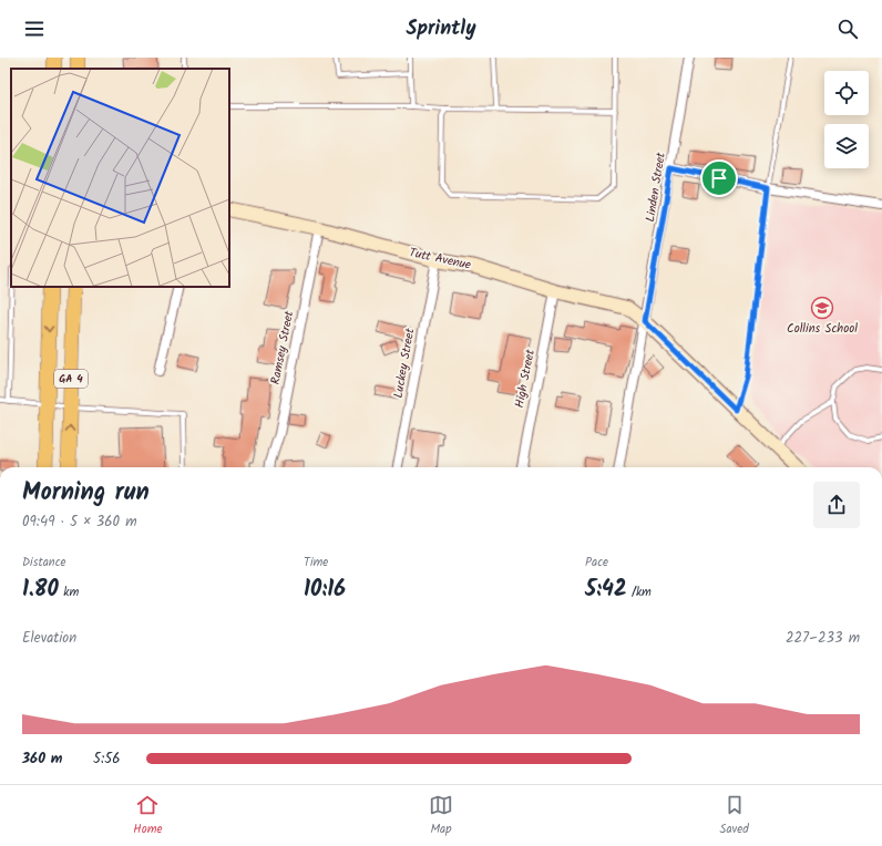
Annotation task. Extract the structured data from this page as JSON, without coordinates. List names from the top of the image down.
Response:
{
  "streets": {
    "main road": ["GA 4"],
    "street": [
      "Linden Street",
      "Tutt Avenue",
      "Ramsey Street",
      "Luckey Street",
      "High Street"
    ]
  },
  "crossings": [
    ["Linden Street", "Tutt Avenue"],
    ["Tutt Avenue", "Ramsey Street"],
    ["Tutt Avenue", "Luckey Street"],
    ["Tutt Avenue", "High Street"]
  ],
  "places": {
    "school or university": ["Collins School"]
  },
  "page": {
    "header": "Sprintly",
    "heading": ["Morning run", "09:49 · 5 × 360 m"],
    "stats": [
      ["Distance", "1.80 km"],
      ["Time", "10:16"],
      ["Pace", "5:42 /km"]
    ],
    "chart": ["Elevation", "227–233 m"],
    "list": [
      {
        "name": "360 m",
        "note": "5:56"
      }
    ],
    "tabs": ["Home", "Map", "Saved"]
  }
}
